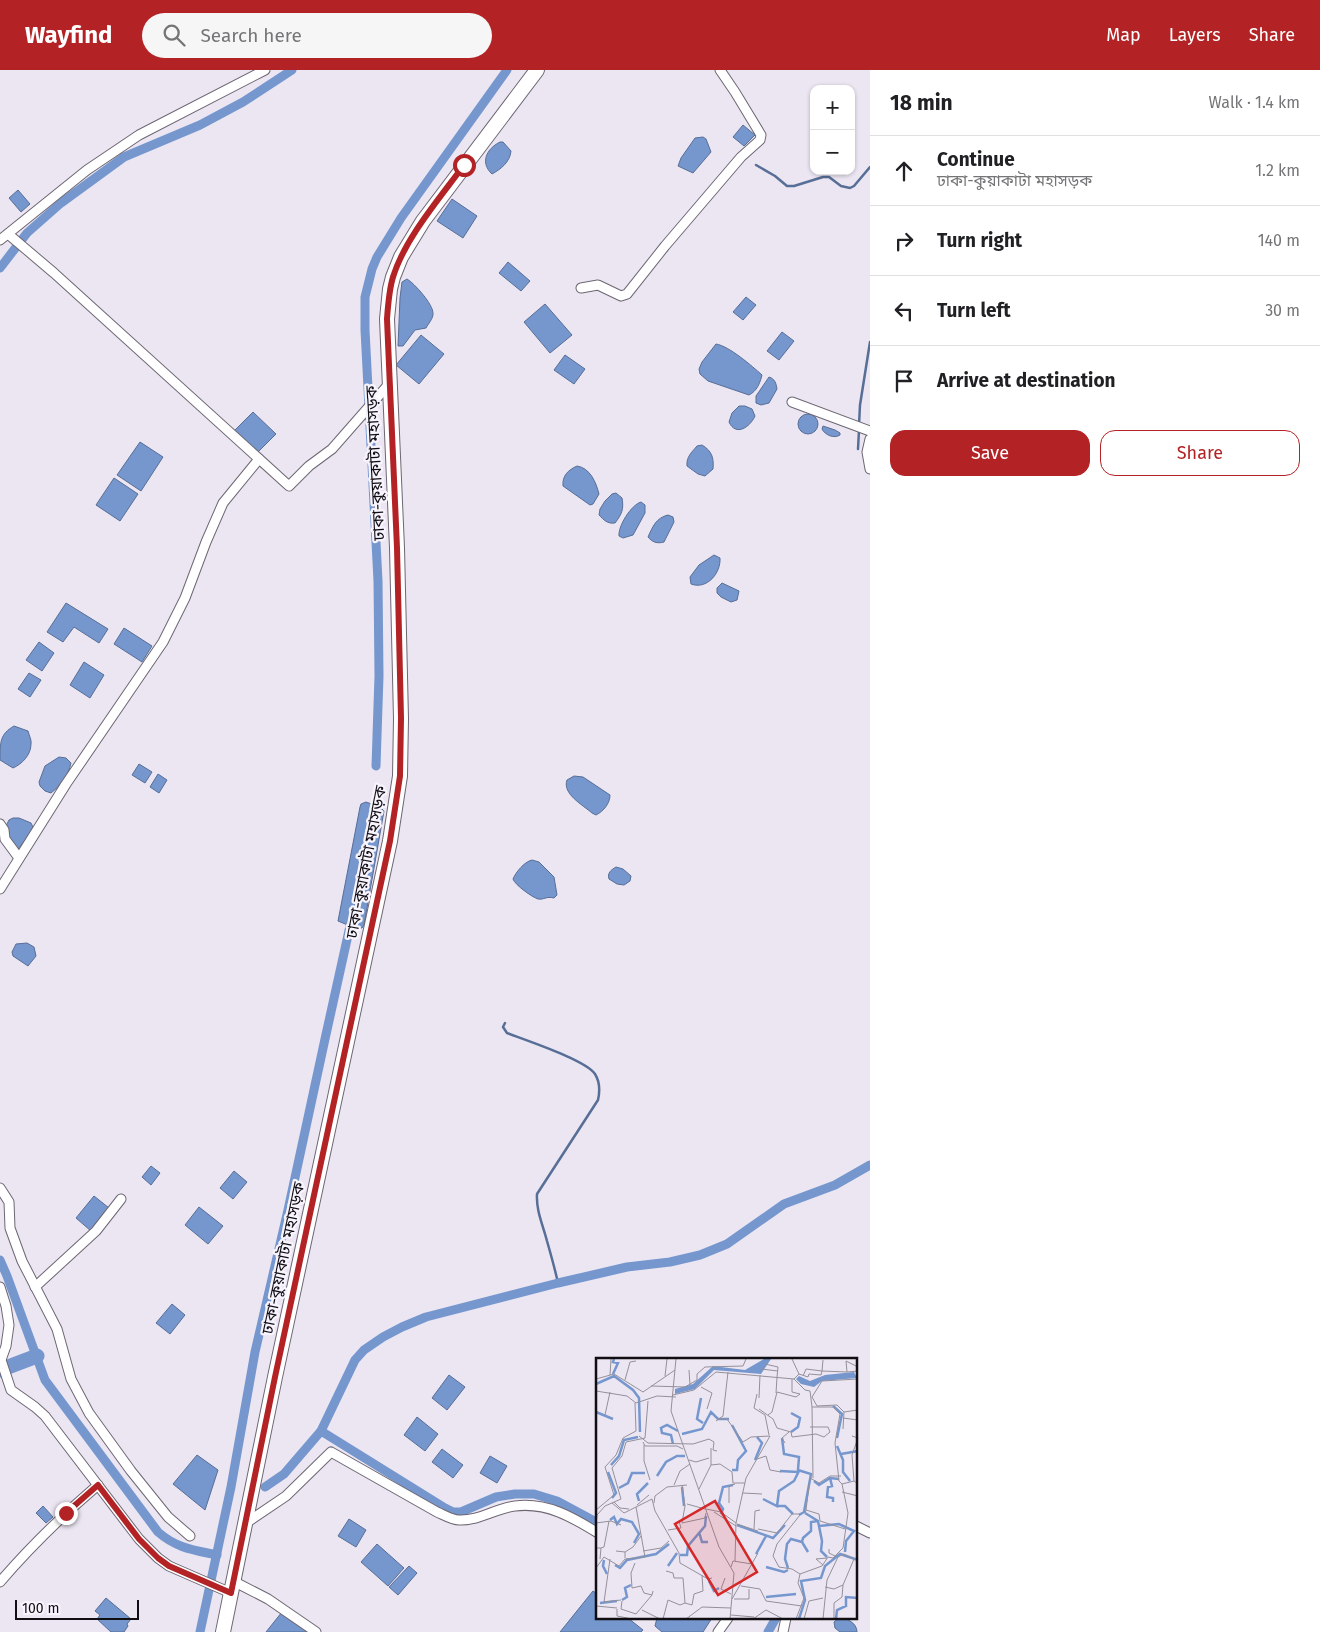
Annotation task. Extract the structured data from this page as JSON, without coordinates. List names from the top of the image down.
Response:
{
  "streets": {
    "main road": ["ঢাকা-কুয়াকাটা মহাসড়ক"]
  },
  "scale_bar": "100 m",
  "page": {
    "header": "Wayfind",
    "search": "Search here",
    "nav": ["Map", "Layers", "Share"],
    "heading": ["18 min", "Walk · 1.4 km"],
    "map_buttons": ["+", "−"],
    "list": [
      ["Continue", "ঢাকা-কুয়াকাটা মহাসড়ক", "1.2 km"],
      ["Turn right", "140 m"],
      ["Turn left", "30 m"],
      "Arrive at destination"
    ],
    "buttons": ["Save", "Share"],
    "scale": "100 m"
  }
}
